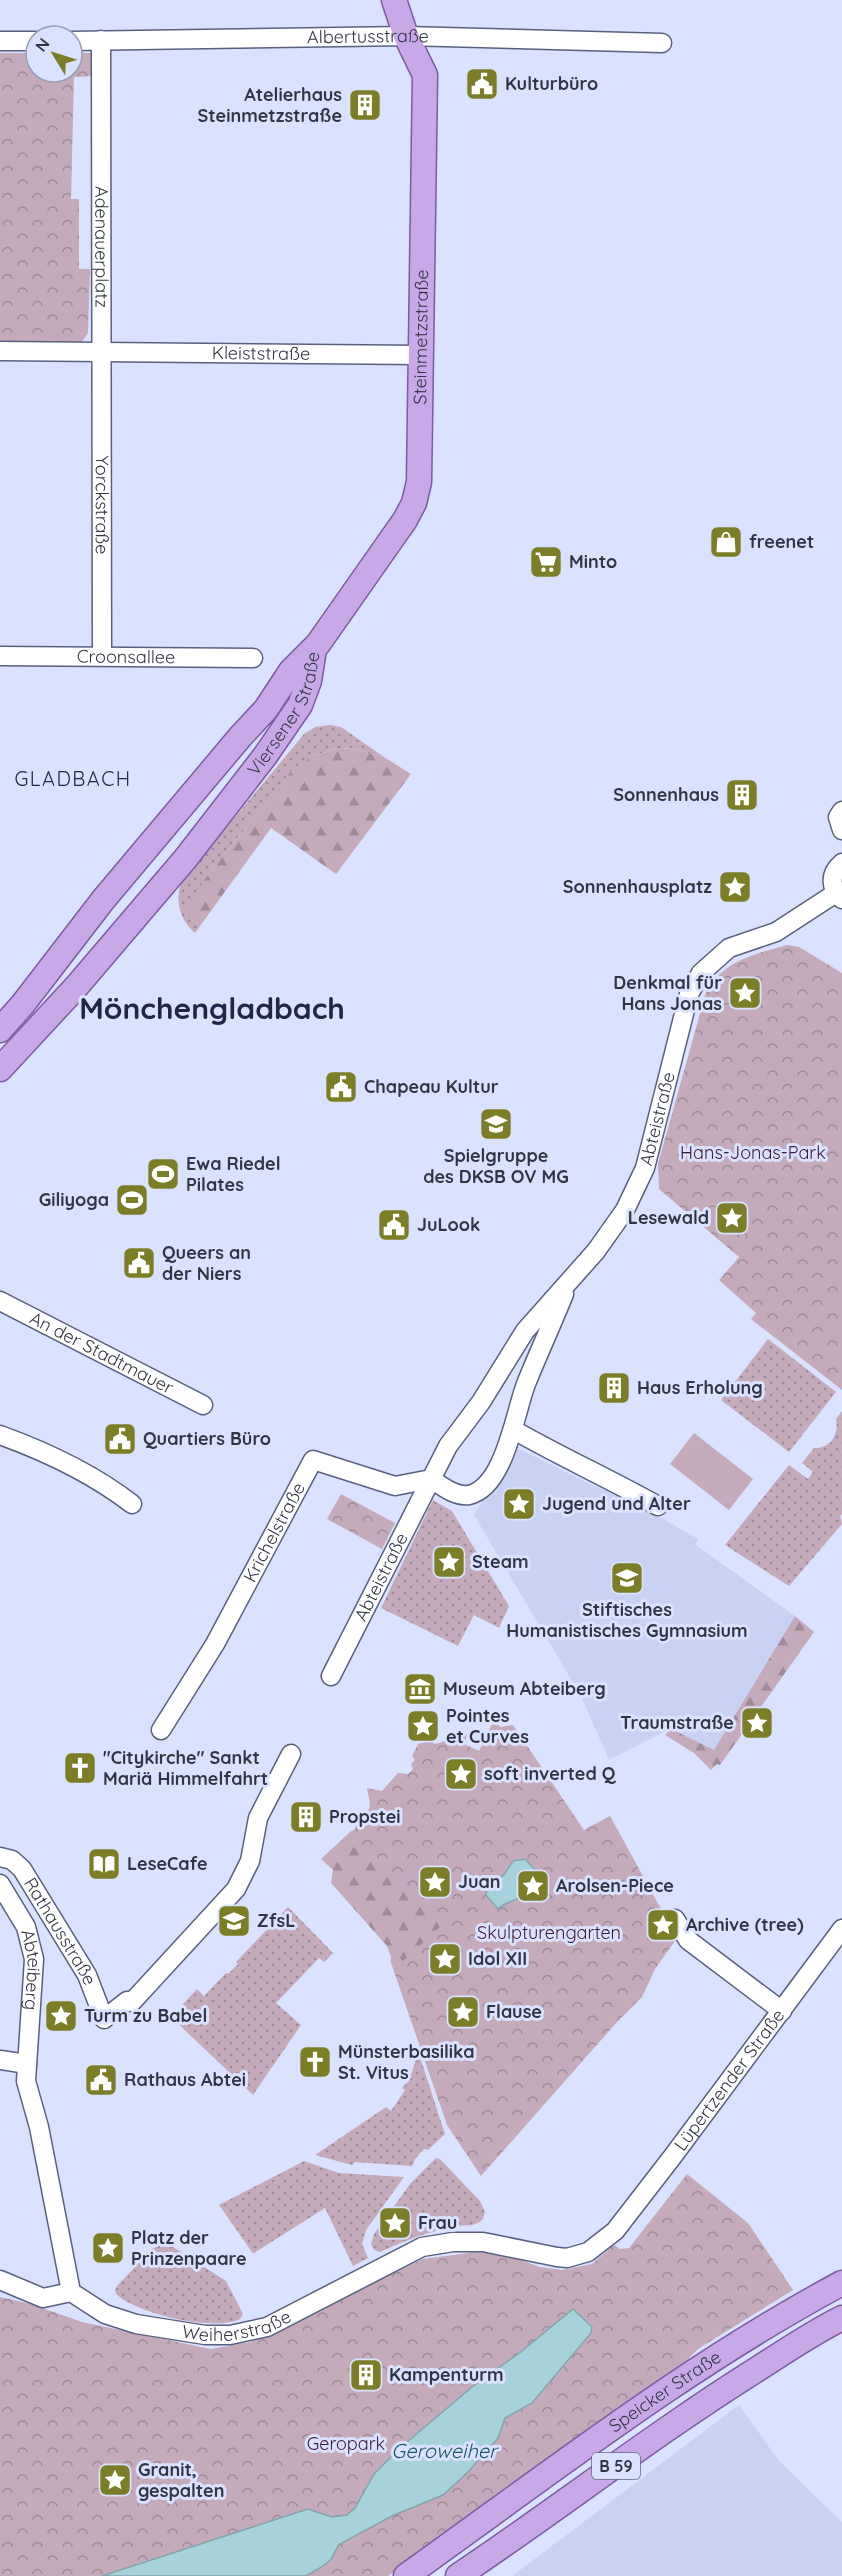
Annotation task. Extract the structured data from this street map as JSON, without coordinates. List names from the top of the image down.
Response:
{
  "streets": {
    "main road": [
      "Steinmetzstraße",
      "Viersener Straße",
      "Speicker Straße",
      "B 59"
    ],
    "street": [
      "Albertusstraße",
      "Adenauerplatz",
      "Kleiststraße",
      "Yorckstraße",
      "Croonsallee",
      "Abteistraße",
      "An der Stadtmauer",
      "Krichelstraße",
      "Rathausstraße",
      "Abteiberg",
      "Lüpertzender Straße",
      "Weiherstraße"
    ]
  },
  "crossings": [
    ["Albertusstraße", "Adenauerplatz"],
    ["Albertusstraße", "Steinmetzstraße"],
    ["Adenauerplatz", "Kleiststraße"],
    ["Adenauerplatz", "Yorckstraße"],
    ["Steinmetzstraße", "Kleiststraße"],
    ["Steinmetzstraße", "Viersener Straße"],
    ["Kleiststraße", "Yorckstraße"],
    ["Yorckstraße", "Croonsallee"],
    ["Abteistraße", "Krichelstraße"],
    ["Lüpertzender Straße", "Weiherstraße"]
  ],
  "districts": ["GLADBACH", "Mönchengladbach"],
  "water": ["Geroweiher"],
  "parks": ["Hans-Jonas-Park", "Skulpturengarten", "Geropark"],
  "places": {
    "public building": [
      "Kulturbüro",
      "Chapeau Kultur",
      "JuLook",
      "Queers an der Niers",
      "Quartiers Büro",
      "Rathaus Abtei"
    ],
    "building": [
      "Atelierhaus Steinmetzstraße",
      "Sonnenhaus",
      "Haus Erholung",
      "Propstei",
      "Kampenturm"
    ],
    "shop": ["freenet"],
    "supermarket": ["Minto"],
    "place": [
      "Sonnenhausplatz",
      "Denkmal für Hans Jonas",
      "Lesewald",
      "Jugend und Alter",
      "Steam",
      "Traumstraße",
      "Pointes et Curves",
      "soft inverted Q",
      "Juan",
      "Arolsen-Piece",
      "Archive (tree)",
      "Idol XII",
      "Flause",
      "Turm zu Babel",
      "Frau",
      "Platz der Prinzenpaare",
      "Granit, gespalten"
    ],
    "school or university": ["Spielgruppe des DKSB OV MG", "Stiftisches Humanistisches Gymnasium", "ZfsL"],
    "sports": ["Ewa Riedel Pilates", "Giliyoga"],
    "museum": ["Museum Abteiberg"],
    "church": ["\"Citykirche\" Sankt Mariä Himmelfahrt", "Münsterbasilika St. Vitus"],
    "library": ["LeseCafe"]
  },
  "north": "top left"
}
